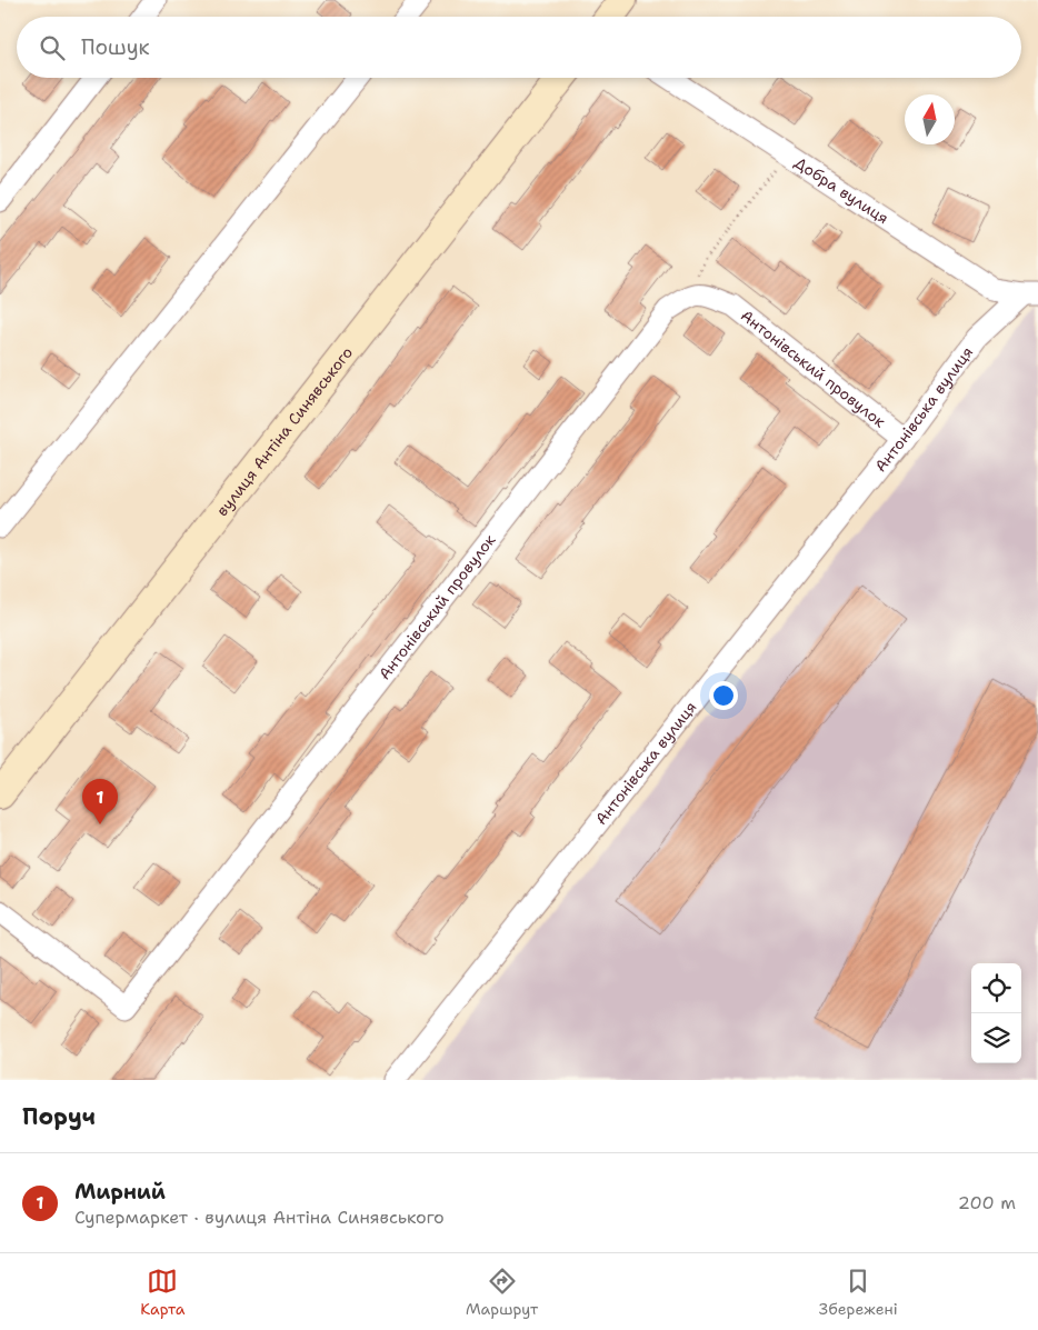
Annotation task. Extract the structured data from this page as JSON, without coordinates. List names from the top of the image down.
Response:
{
  "streets": {
    "street": [
      "Добра вулиця",
      "Антонівський провулок",
      "Антонівська вулиця",
      "вулиця Антіна Синявського"
    ]
  },
  "crossings": [
    ["Добра вулиця", "Антонівська вулиця"],
    ["Антонівський провулок", "Антонівська вулиця"]
  ],
  "north": "top",
  "page": {
    "search": "Пошук",
    "pins": "1",
    "heading": "Поруч",
    "list": [
      {
        "mark": "1",
        "name": "Мирний",
        "note": "Супермаркет · вулиця Антіна Синявського",
        "value": "200 m"
      }
    ],
    "nav": ["Карта", "Маршрут", "Збережені"]
  }
}
